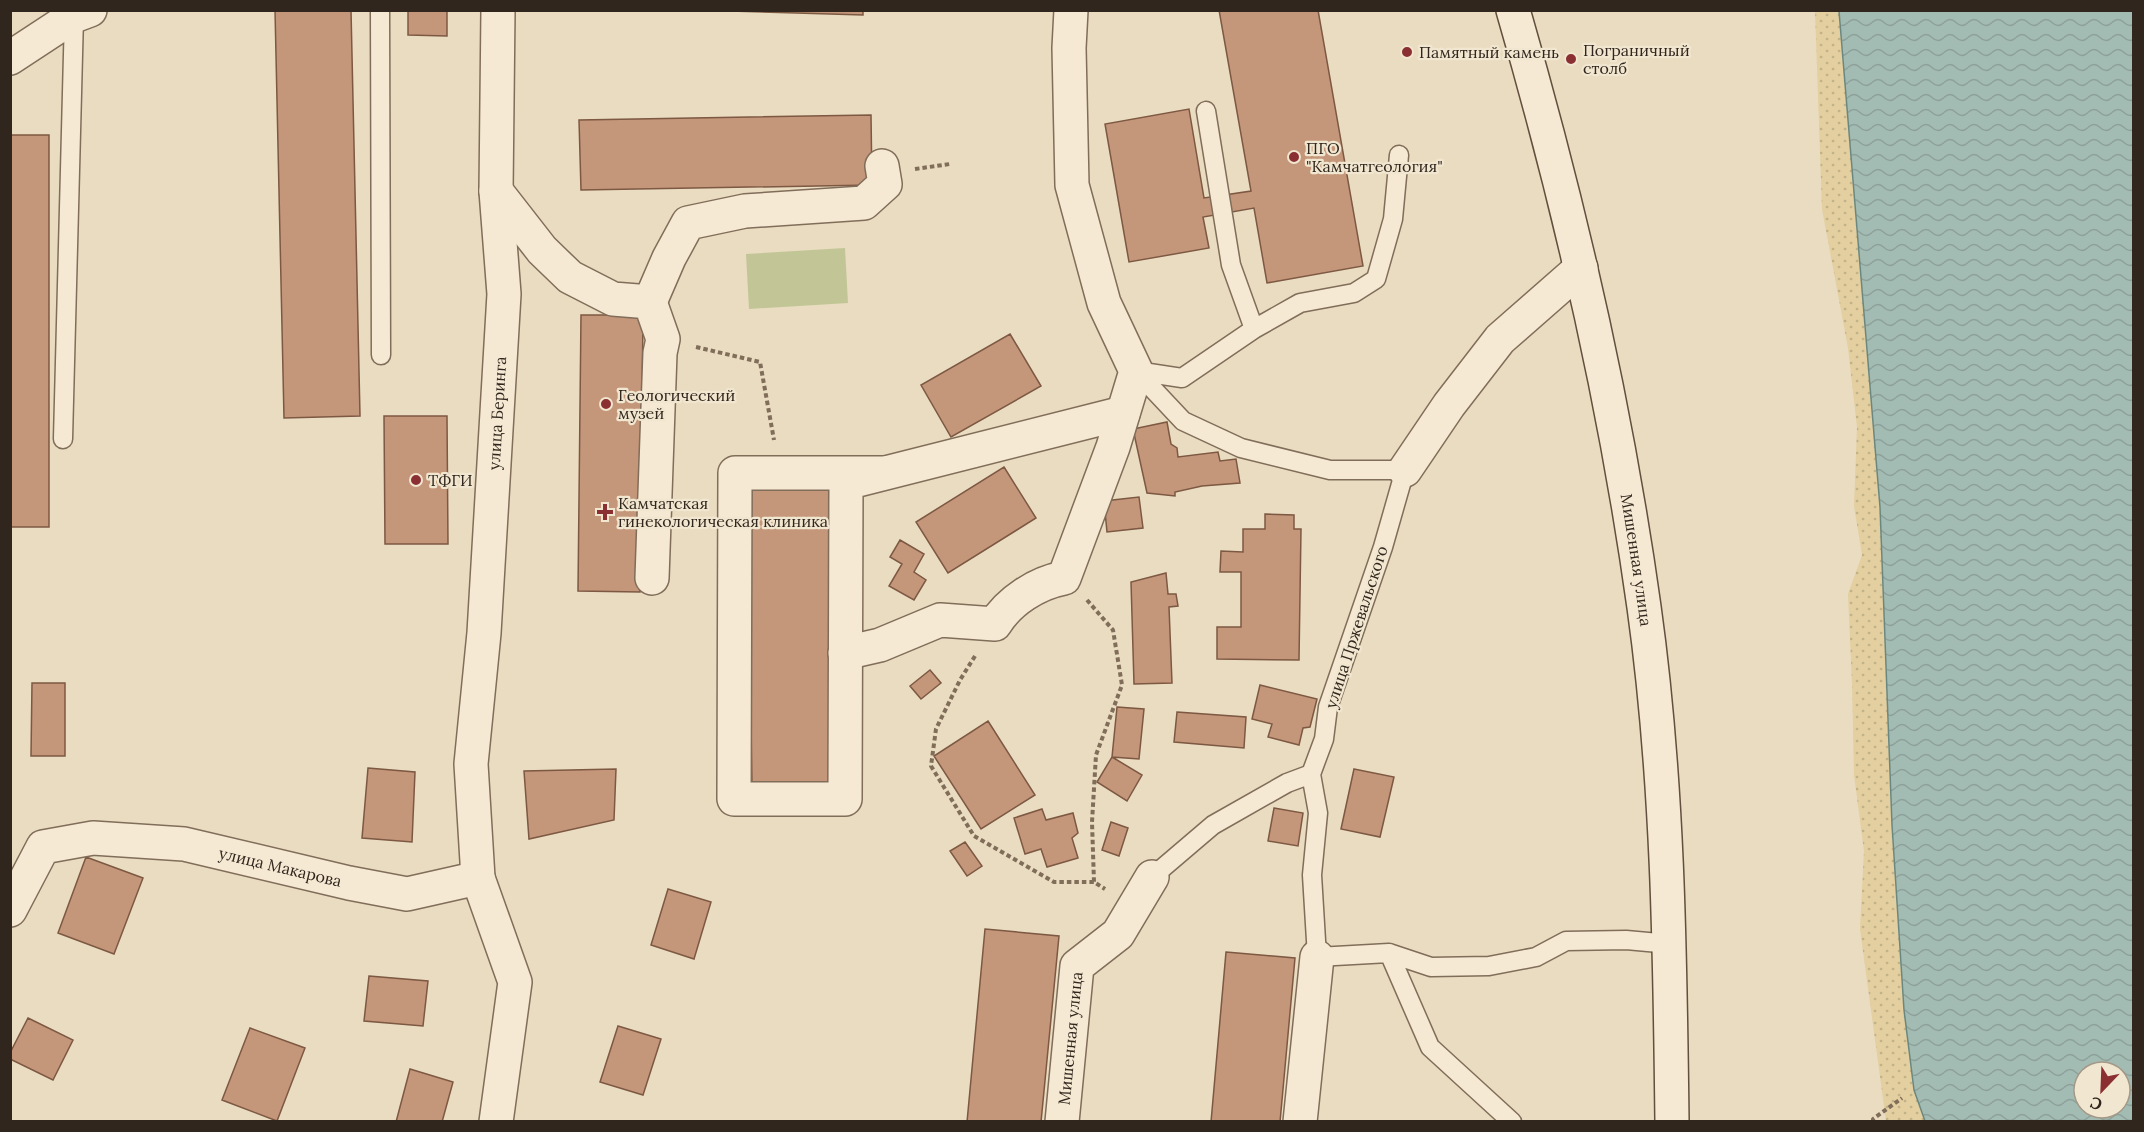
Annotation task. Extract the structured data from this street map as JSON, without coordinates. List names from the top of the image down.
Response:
{
  "streets": {
    "street": [
      "улица Беринга",
      "Мишенная улица",
      "улица Пржевальского",
      "улица Макарова"
    ]
  },
  "crossings": [
    ["улица Беринга", "улица Макарова"],
    ["Мишенная улица", "улица Пржевальского"]
  ],
  "places": {
    "other": [
      "Памятный камень",
      "Пограничный столб",
      "ПГО \"Камчатгеология\"",
      "Геологический музей",
      "ТФГИ"
    ],
    "health": ["Камчатская гинекологическая клиника"]
  },
  "north": "bottom left"
}
